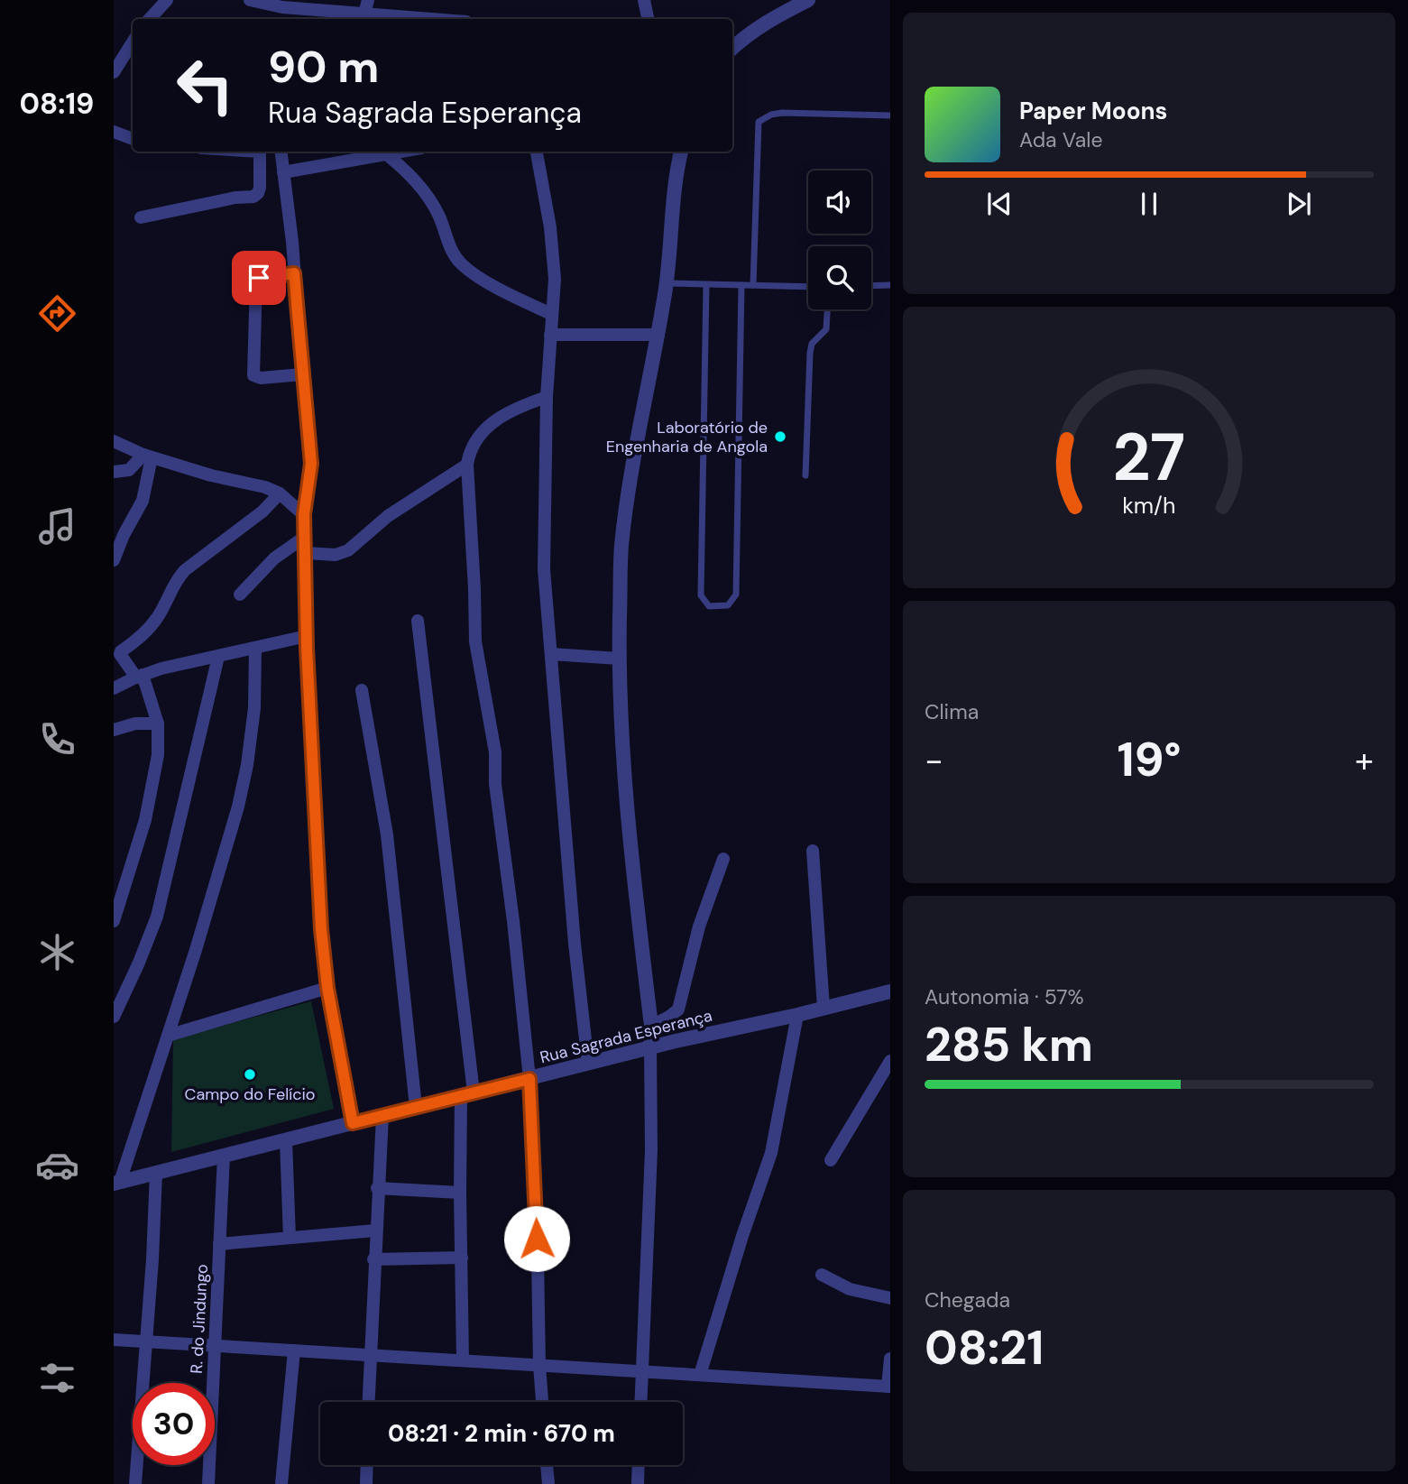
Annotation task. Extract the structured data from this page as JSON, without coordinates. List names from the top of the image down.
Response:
{
  "streets": {
    "street": ["Rua Sagrada Esperança", "R. do Jindungo"]
  },
  "crossings": [
    ["Rua Sagrada Esperança", "R. do Jindungo"]
  ],
  "places": ["Laboratório de Engenharia de Angola", "Campo do Felício"],
  "page": {
    "tabs": "08:19",
    "turn": ["90 m", "Rua Sagrada Esperança"],
    "song": ["Paper Moons", "Ada Vale"],
    "tile": [
      "Clima",
      ["Autonomia · 57%", "285 km"],
      ["Chegada", "08:21"]
    ],
    "heat": ["−", "19°", "+"],
    "limit": "30",
    "trip": "08:21 · 2 min · 670 m",
    "gauge": ["27", "km/h"]
  }
}
